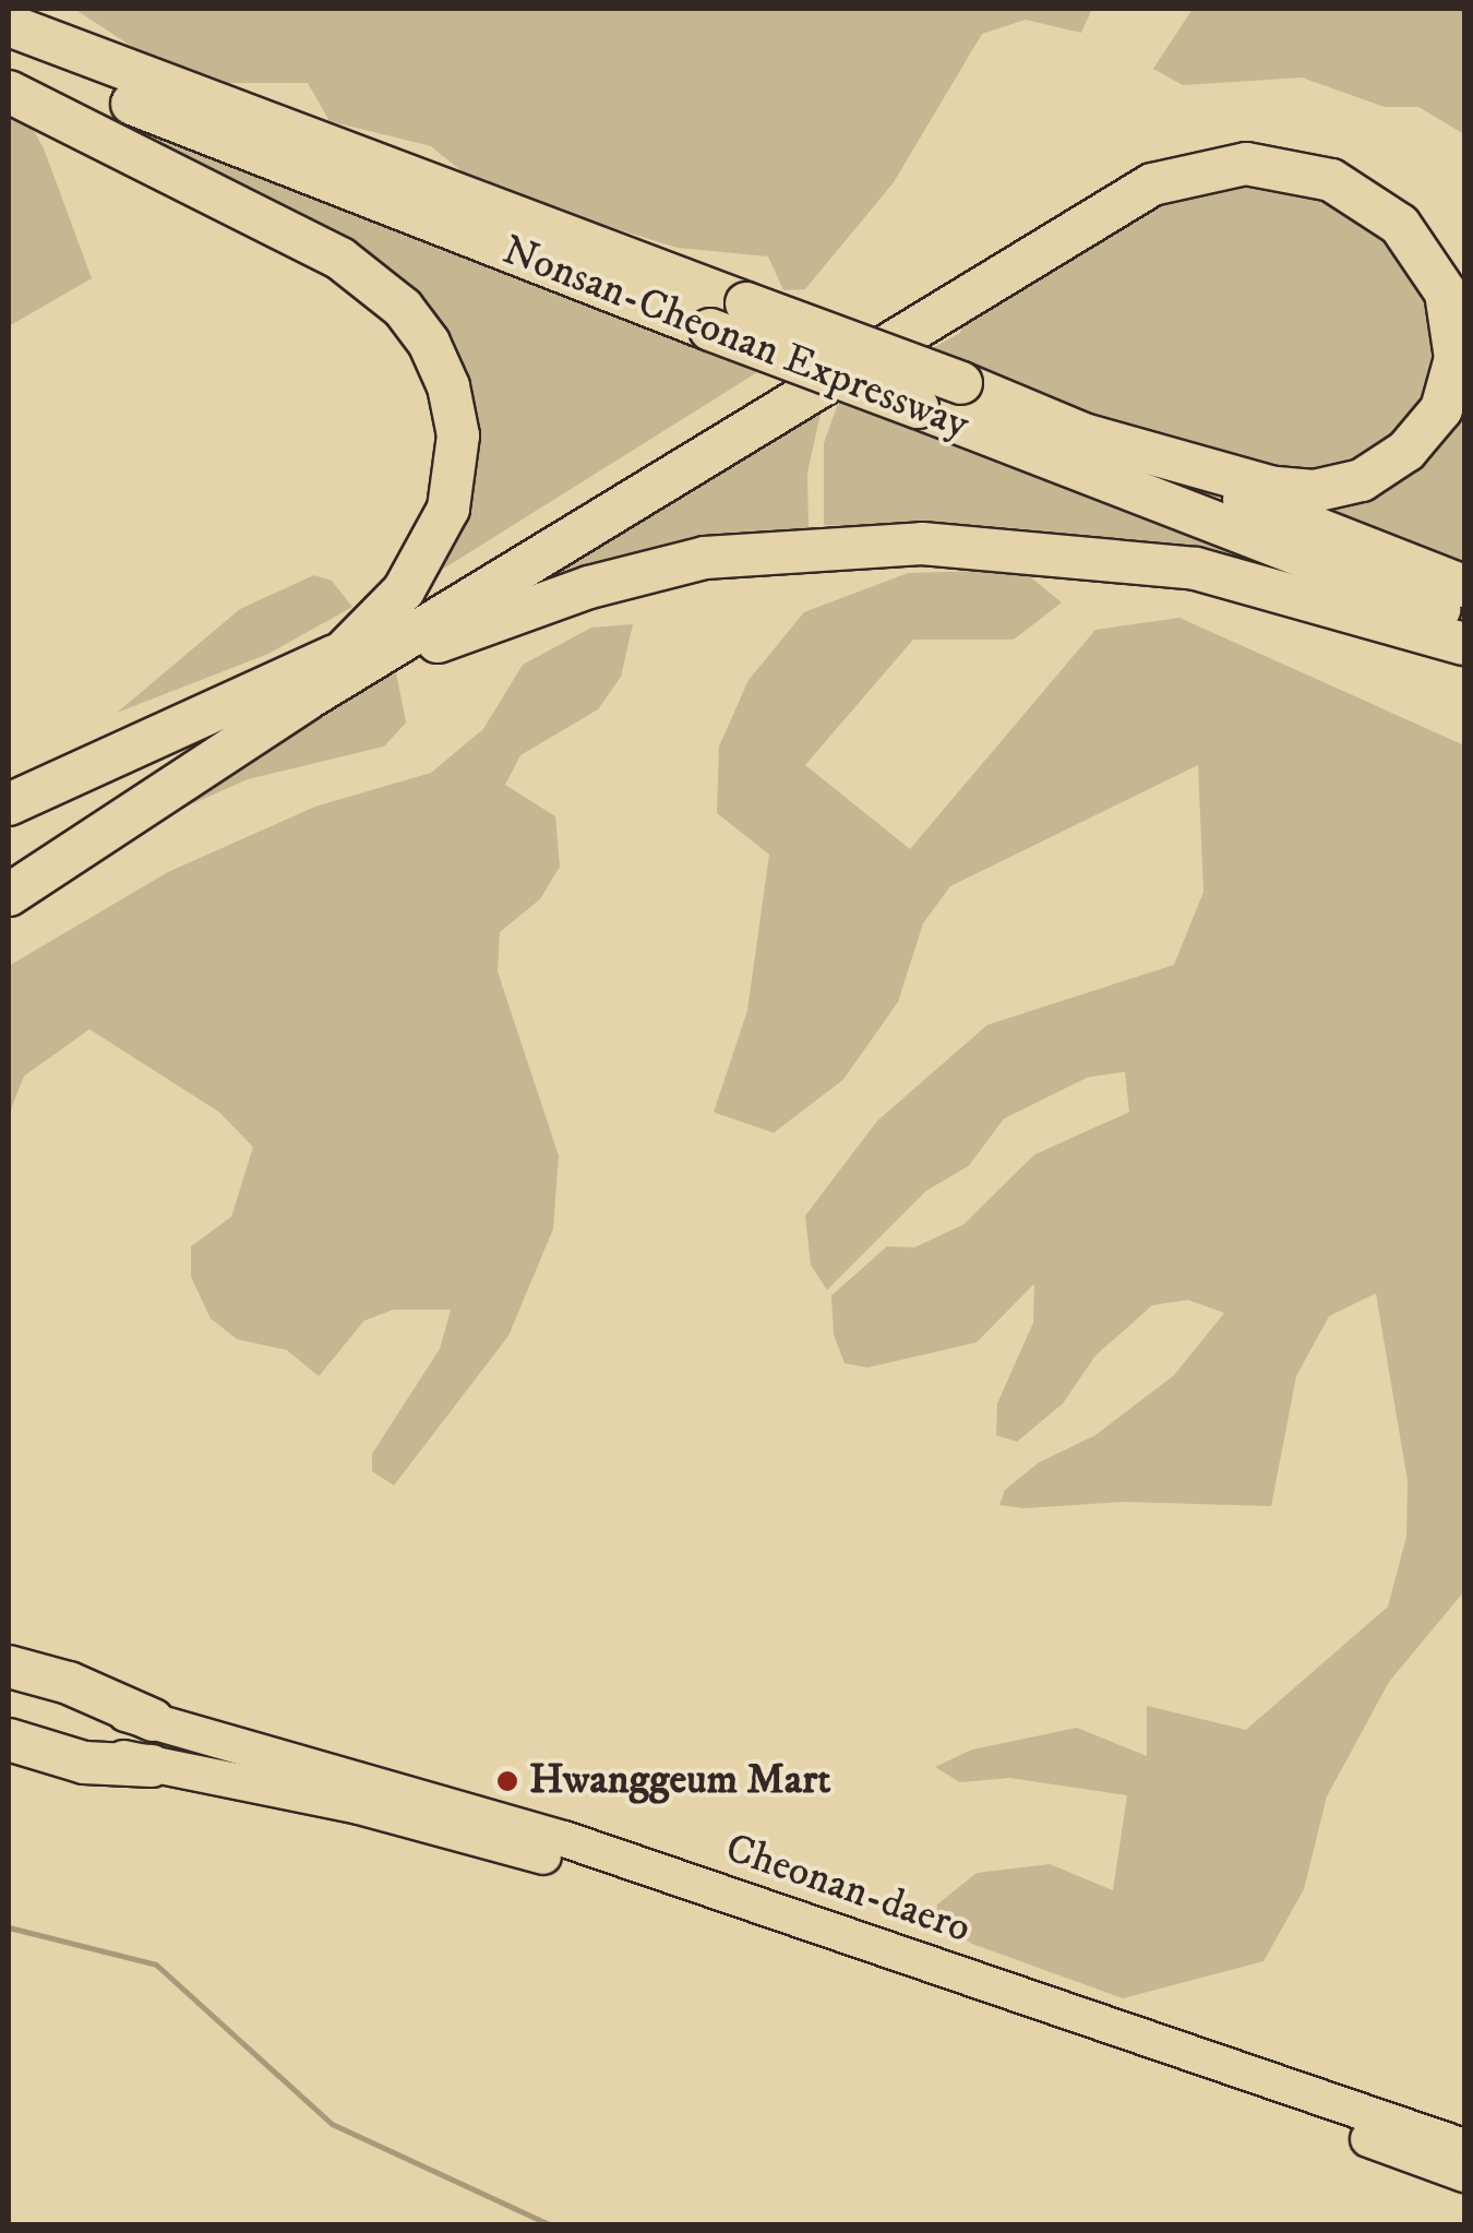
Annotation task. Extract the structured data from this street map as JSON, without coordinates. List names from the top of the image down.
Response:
{
  "streets": {
    "highway": ["Nonsan-Cheonan Expressway"],
    "main road": ["Cheonan-daero"]
  },
  "places": ["Hwanggeum Mart"]
}
